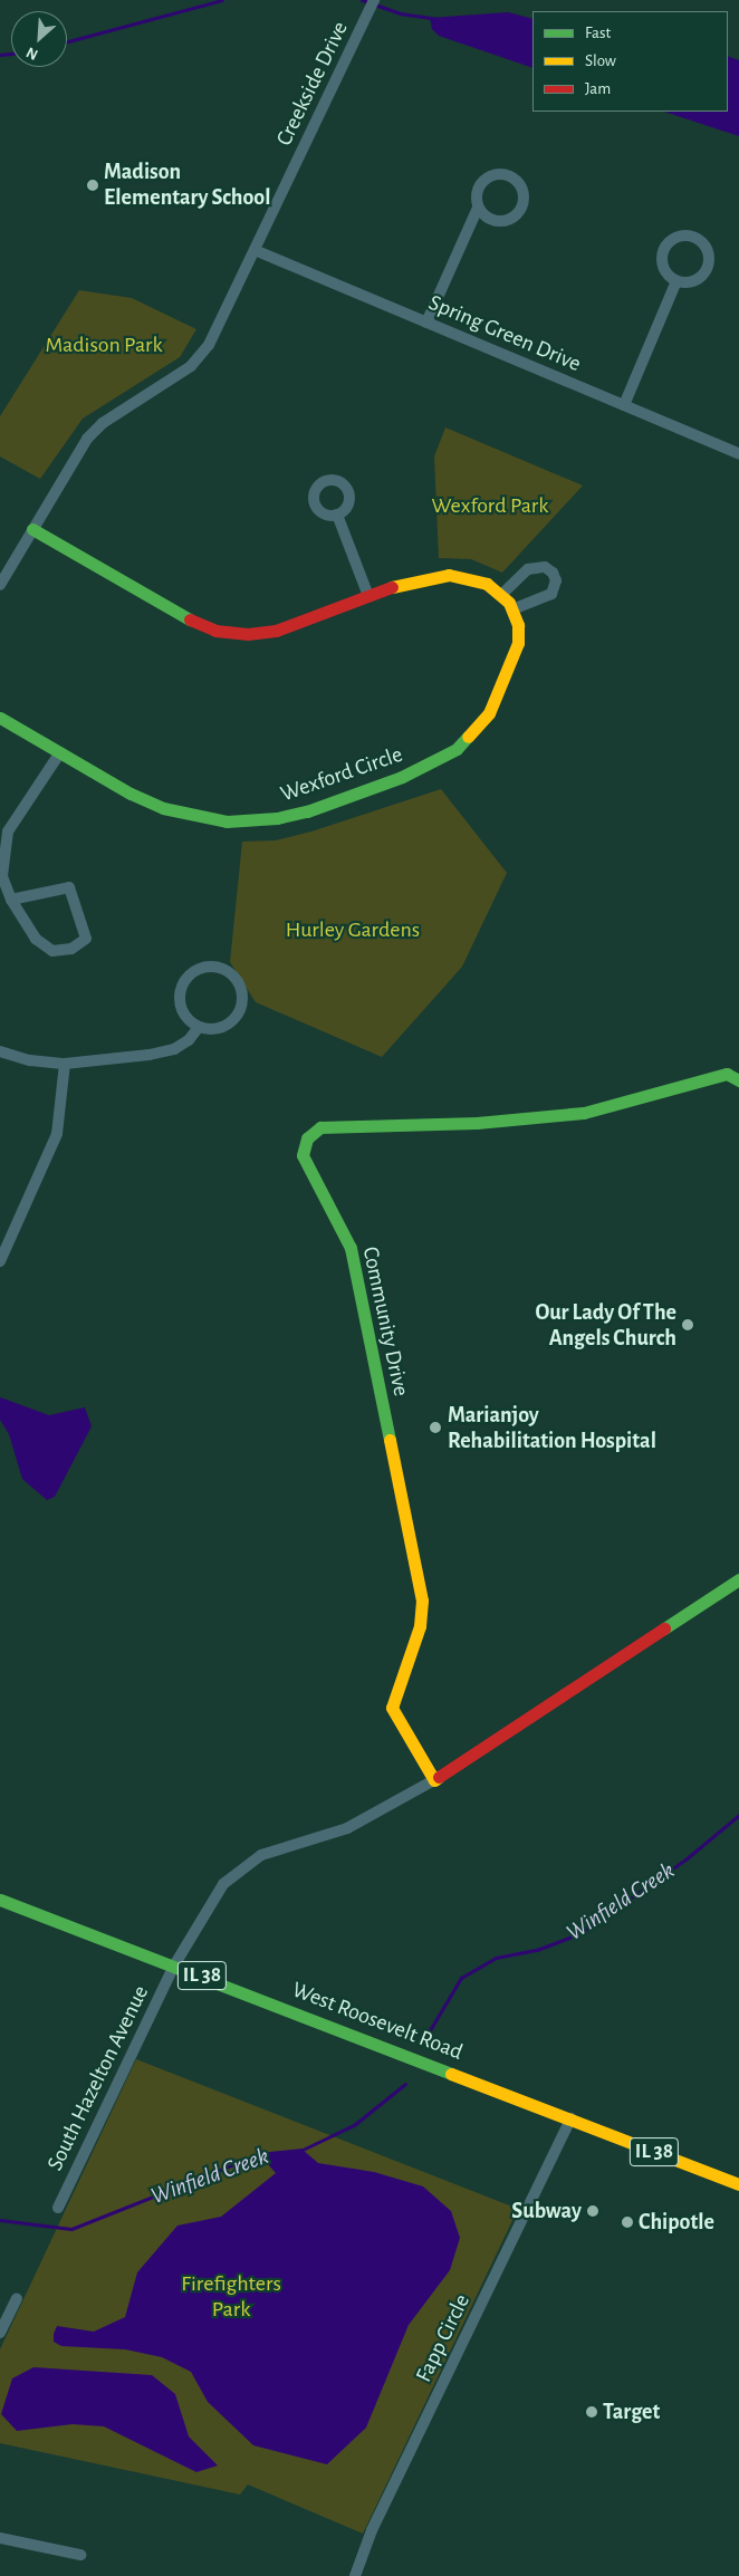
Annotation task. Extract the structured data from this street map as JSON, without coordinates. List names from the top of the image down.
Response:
{
  "streets": {
    "street": [
      "Creekside Drive",
      "Spring Green Drive",
      "Wexford Circle",
      "Community Drive",
      "IL 38",
      "West Roosevelt Road",
      "South Hazelton Avenue",
      "Fapp Circle"
    ]
  },
  "crossings": [
    ["Creekside Drive", "Spring Green Drive"],
    ["West Roosevelt Road", "South Hazelton Avenue"],
    ["West Roosevelt Road", "Fapp Circle"]
  ],
  "water": ["Winfield Creek"],
  "parks": [
    "Madison Park",
    "Wexford Park",
    "Hurley Gardens",
    "Firefighters Park"
  ],
  "places": [
    "Madison Elementary School",
    "Our Lady Of The Angels Church",
    "Marianjoy Rehabilitation Hospital",
    "Subway",
    "Chipotle",
    "Target"
  ],
  "legend": ["Fast", "Slow", "Jam"],
  "north": "bottom left"
}
